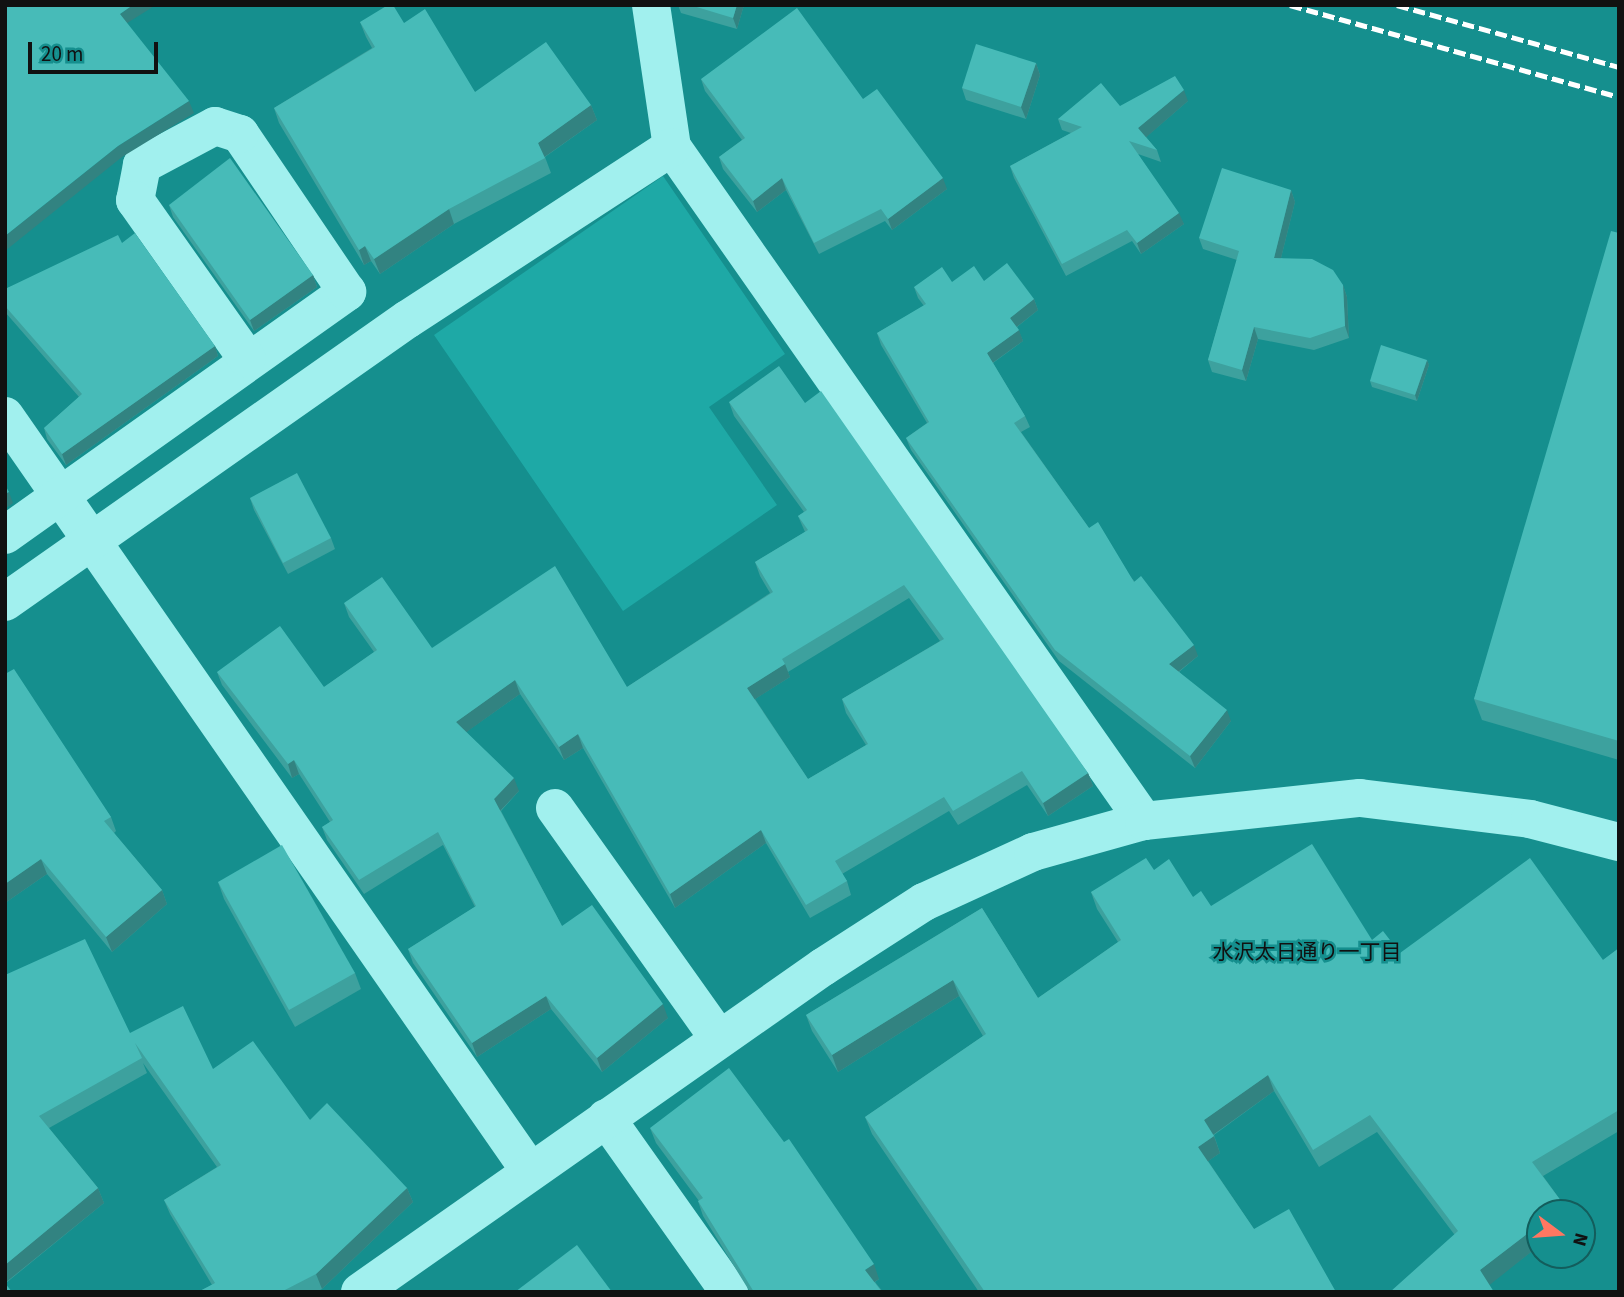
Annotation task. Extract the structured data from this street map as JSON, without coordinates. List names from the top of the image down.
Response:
{
  "districts": ["水沢太日通り一丁目"],
  "scale_bar": "20 m",
  "north": "right"
}
